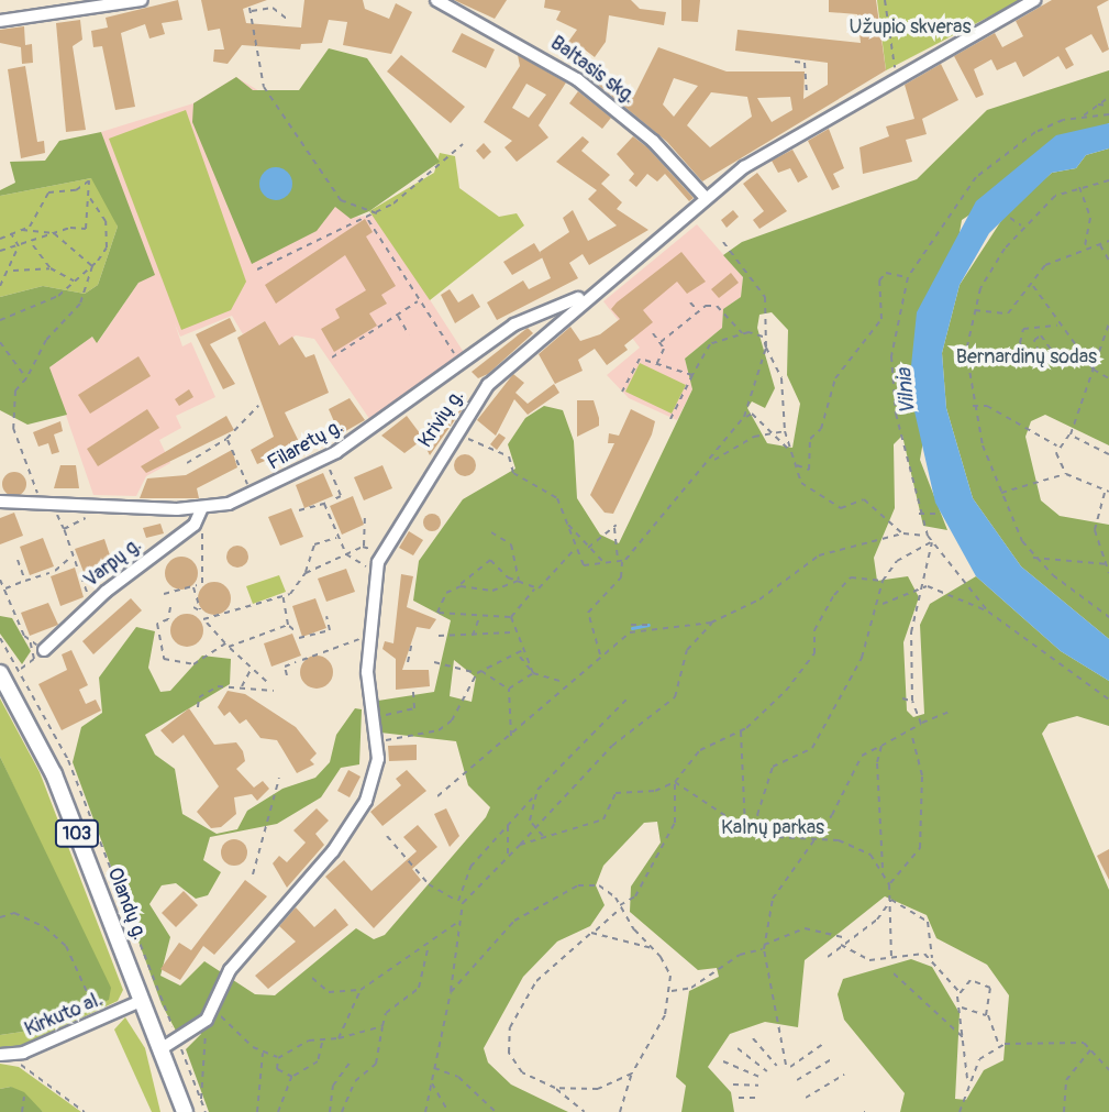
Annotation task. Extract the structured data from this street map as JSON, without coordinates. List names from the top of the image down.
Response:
{
  "streets": {
    "main road": ["103", "Olandų g."],
    "street": [
      "Baltasis skg.",
      "Krivių g.",
      "Filaretų g.",
      "Varpų g.",
      "Kirkuto al."
    ]
  },
  "crossings": [
    ["Baltasis skg.", "Krivių g."],
    ["Krivių g.", "Filaretų g."],
    ["Krivių g.", "Olandų g."],
    ["Filaretų g.", "Varpų g."],
    ["Olandų g.", "Kirkuto al."]
  ],
  "water": ["Vilnia"],
  "parks": ["Užupio skveras", "Bernardinų sodas", "Kalnų parkas"]
}
